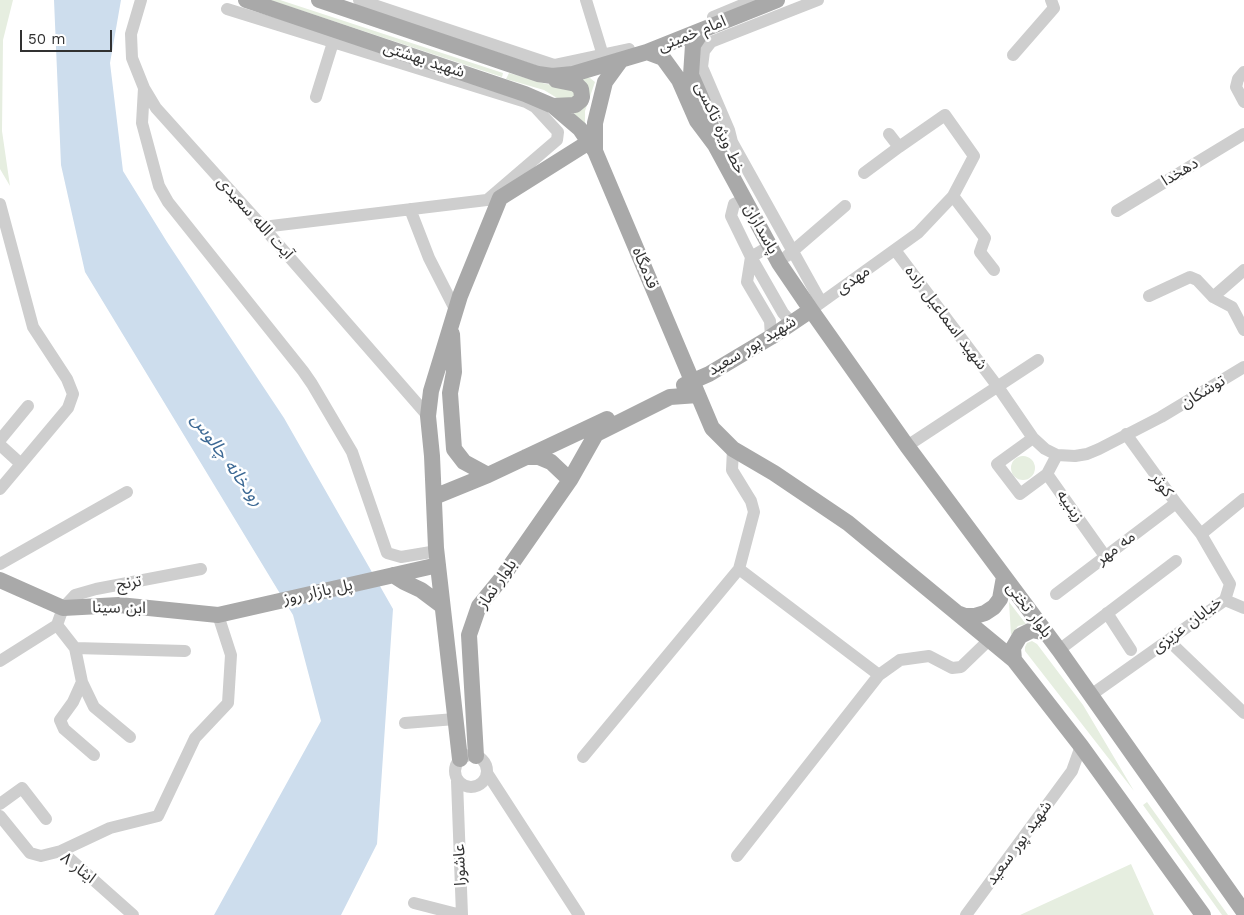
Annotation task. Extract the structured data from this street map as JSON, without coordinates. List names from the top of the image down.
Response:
{
  "streets": {
    "main road": [
      "امام خمینی",
      "شهید بهشتی",
      "پاسداران",
      "قدمگاه",
      "شهید پور سعید",
      "بلوار نماز",
      "پل بازار روز",
      "ابن سینا",
      "بلوار تختی"
    ],
    "street": [
      "خط ویژه تاکسی",
      "دهخدا",
      "آیت الله سعیدی",
      "مهدی",
      "شهید اسماعیل زاده",
      "توشکان",
      "کوثر",
      "زینبیه",
      "مه مهر",
      "ترنج",
      "خیابان عزیزی",
      "عاشورا",
      "ایثار ۸"
    ]
  },
  "crossings": [
    ["امام خمینی", "شهید بهشتی"],
    ["شهید بهشتی", "قدمگاه"],
    ["خط ویژه تاکسی", "پاسداران"],
    ["پاسداران", "مهدی"],
    ["پاسداران", "شهید پور سعید"],
    ["پاسداران", "بلوار تختی"],
    ["قدمگاه", "شهید پور سعید"],
    ["قدمگاه", "بلوار نماز"],
    ["مهدی", "شهید اسماعیل زاده"],
    ["مهدی", "شهید پور سعید"],
    ["مهدی", "بلوار تختی"],
    ["شهید اسماعیل زاده", "زینبیه"],
    ["شهید پور سعید", "بلوار نماز"],
    ["شهید پور سعید", "بلوار تختی"],
    ["توشکان", "کوثر"],
    ["کوثر", "مه مهر"],
    ["کوثر", "خیابان عزیزی"],
    ["زینبیه", "مه مهر"],
    ["ترنج", "ابن سینا"],
    ["بلوار نماز", "عاشورا"],
    ["پل بازار روز", "ابن سینا"],
    ["بلوار تختی", "خیابان عزیزی"]
  ],
  "water": ["رودخانه چالوس"],
  "scale_bar": "50 m"
}
